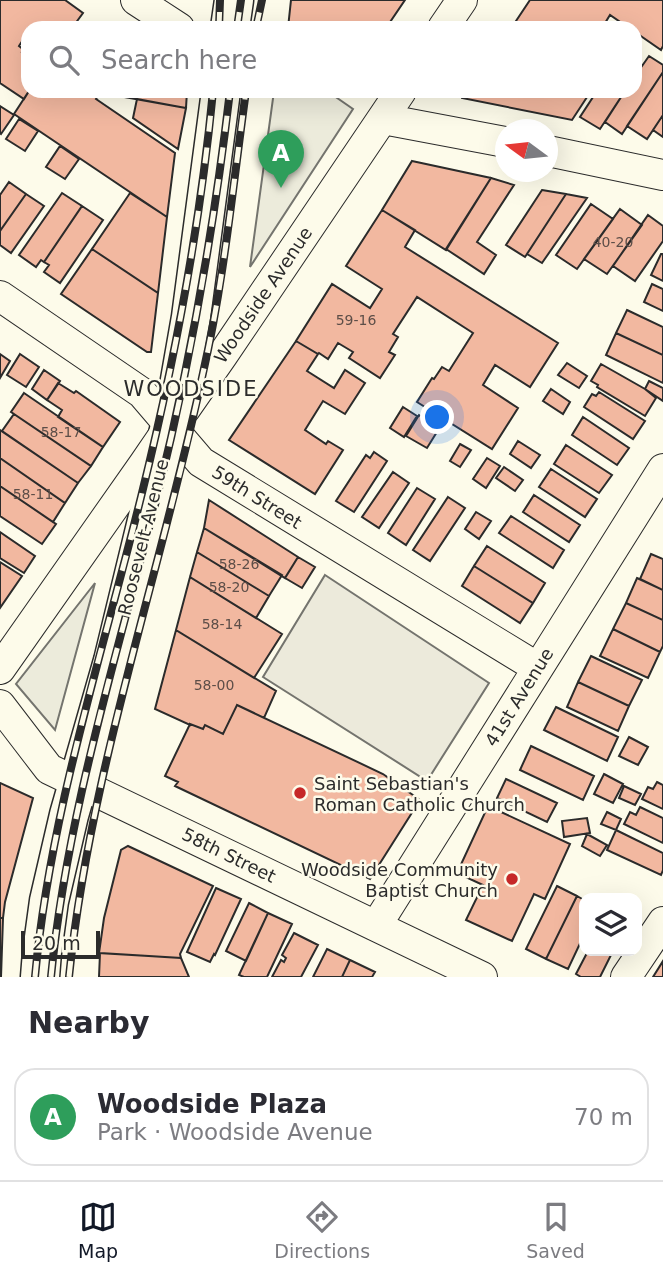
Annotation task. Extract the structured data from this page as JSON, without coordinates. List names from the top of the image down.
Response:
{
  "streets": {
    "main road": ["Roosevelt Avenue"],
    "street": [
      "Woodside Avenue",
      "59th Street",
      "41st Avenue",
      "58th Street"
    ]
  },
  "crossings": [
    ["Woodside Avenue", "59th Street"],
    ["Woodside Avenue", "Roosevelt Avenue"],
    ["59th Street", "Roosevelt Avenue"],
    ["59th Street", "41st Avenue"],
    ["Roosevelt Avenue", "58th Street"],
    ["41st Avenue", "58th Street"]
  ],
  "districts": ["WOODSIDE"],
  "places": ["Saint Sebastian's Roman Catholic Church", "Woodside Community Baptist Church"],
  "house_numbers": [
    "40-20",
    "59-16",
    "58-17",
    "58-11",
    "58-26",
    "58-20",
    "58-14",
    "58-00"
  ],
  "scale_bar": "20 m",
  "north": "left",
  "page": {
    "search": "Search here",
    "pins": "A",
    "scale": "20 m",
    "heading": "Nearby",
    "list": [
      {
        "mark": "A",
        "name": "Woodside Plaza",
        "note": "Park · Woodside Avenue",
        "value": "70 m"
      }
    ],
    "nav": ["Map", "Directions", "Saved"]
  }
}
